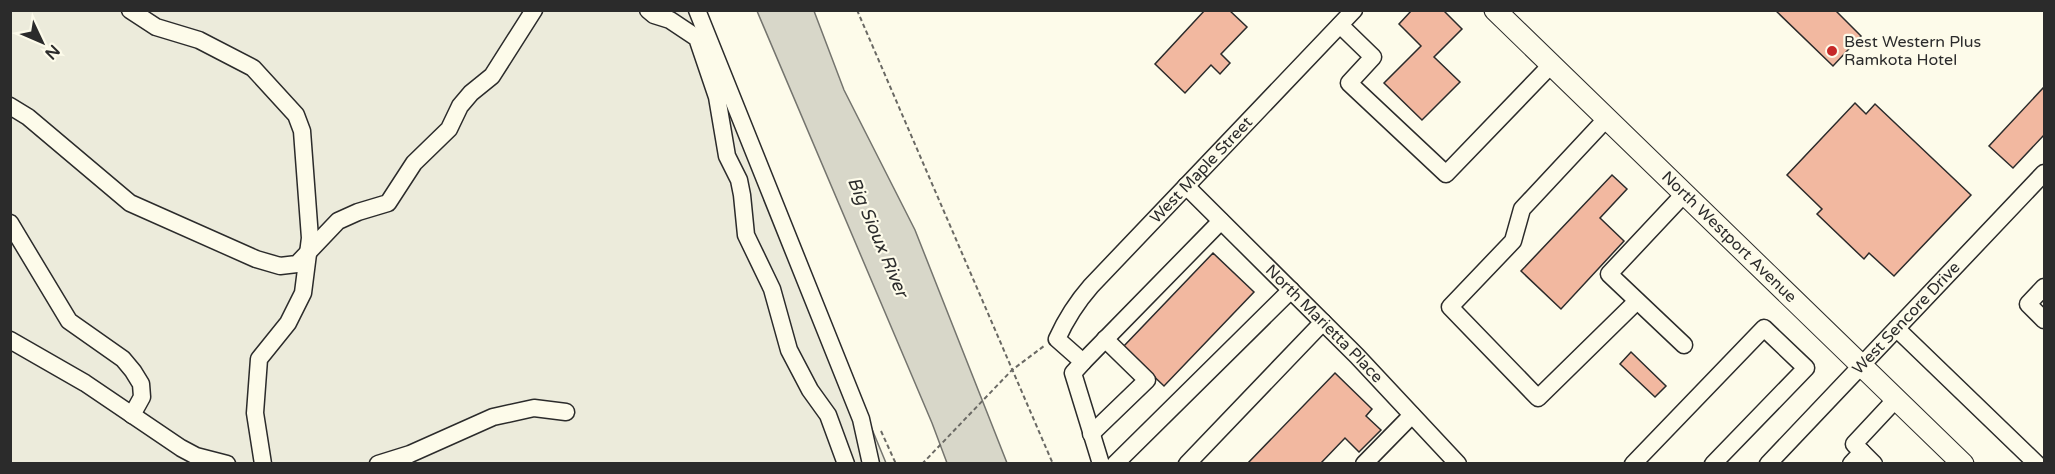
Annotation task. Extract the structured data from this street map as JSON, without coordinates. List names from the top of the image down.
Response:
{
  "streets": {
    "main road": ["North Westport Avenue"],
    "street": ["West Maple Street", "West Sencore Drive", "North Marietta Place"]
  },
  "crossings": [
    ["West Maple Street", "North Marietta Place"],
    ["North Westport Avenue", "West Sencore Drive"]
  ],
  "water": ["Big Sioux River"],
  "places": ["Best Western Plus Ramkota Hotel"],
  "north": "bottom right"
}
